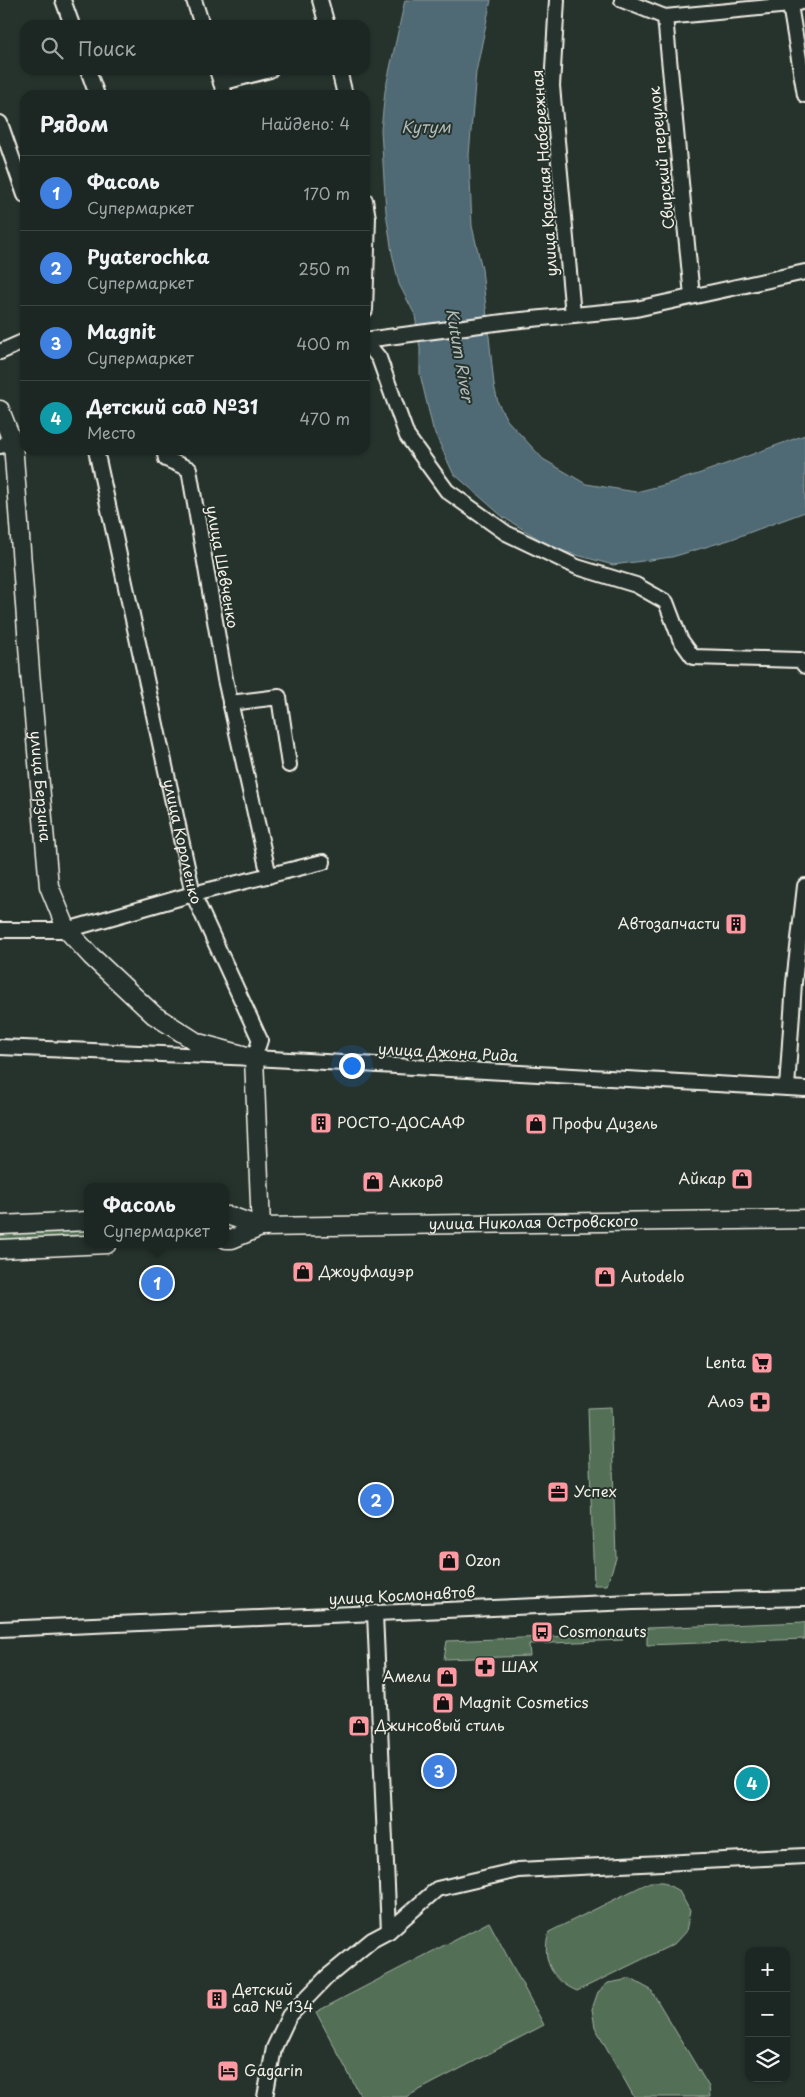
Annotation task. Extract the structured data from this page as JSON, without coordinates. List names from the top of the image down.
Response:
{
  "streets": {
    "main road": ["улица Берзина", "улица Короленко", "улица Николая Островского"],
    "street": [
      "Свирский переулок",
      "улица Красная Набережная",
      "улица Шевченко",
      "улица Джона Рида",
      "улица Космонавтов"
    ]
  },
  "crossings": [
    ["улица Берзина", "улица Короленко"],
    ["улица Берзина", "улица Джона Рида"],
    ["улица Короленко", "улица Джона Рида"],
    ["улица Короленко", "улица Николая Островского"]
  ],
  "water": ["Кутум", "Kutum River"],
  "places": {
    "building": ["Автозапчасти", "РОСТО-ДОСААФ", "Детский сад № 134"],
    "shop": [
      "Профи Дизель",
      "Айкар",
      "Аккорд",
      "Джоуфлауэр",
      "Autodelo",
      "Ozon",
      "Амели",
      "Magnit Cosmetics",
      "Джинсовый стиль"
    ],
    "supermarket": ["Lenta"],
    "pharmacy": ["Алоэ", "ШАХ"],
    "office": ["Успех"],
    "bus stop": ["Cosmonauts"],
    "hotel": ["Gagarin"]
  },
  "page": {
    "search": "Поиск",
    "heading": ["Рядом", "Найдено: 4"],
    "list": [
      {
        "mark": "1",
        "name": "Фасоль",
        "note": "Супермаркет",
        "value": "170 m"
      },
      {
        "mark": "2",
        "name": "Pyaterochka",
        "note": "Супермаркет",
        "value": "250 m"
      },
      {
        "mark": "3",
        "name": "Magnit",
        "note": "Супермаркет",
        "value": "400 m"
      },
      {
        "mark": "4",
        "name": "Детский сад №31",
        "note": "Место",
        "value": "470 m"
      }
    ],
    "popup": ["Фасоль", "Супермаркет"],
    "pins": [
      "1",
      "2",
      "3",
      "4"
    ],
    "map_buttons": ["+", "−"]
  }
}
